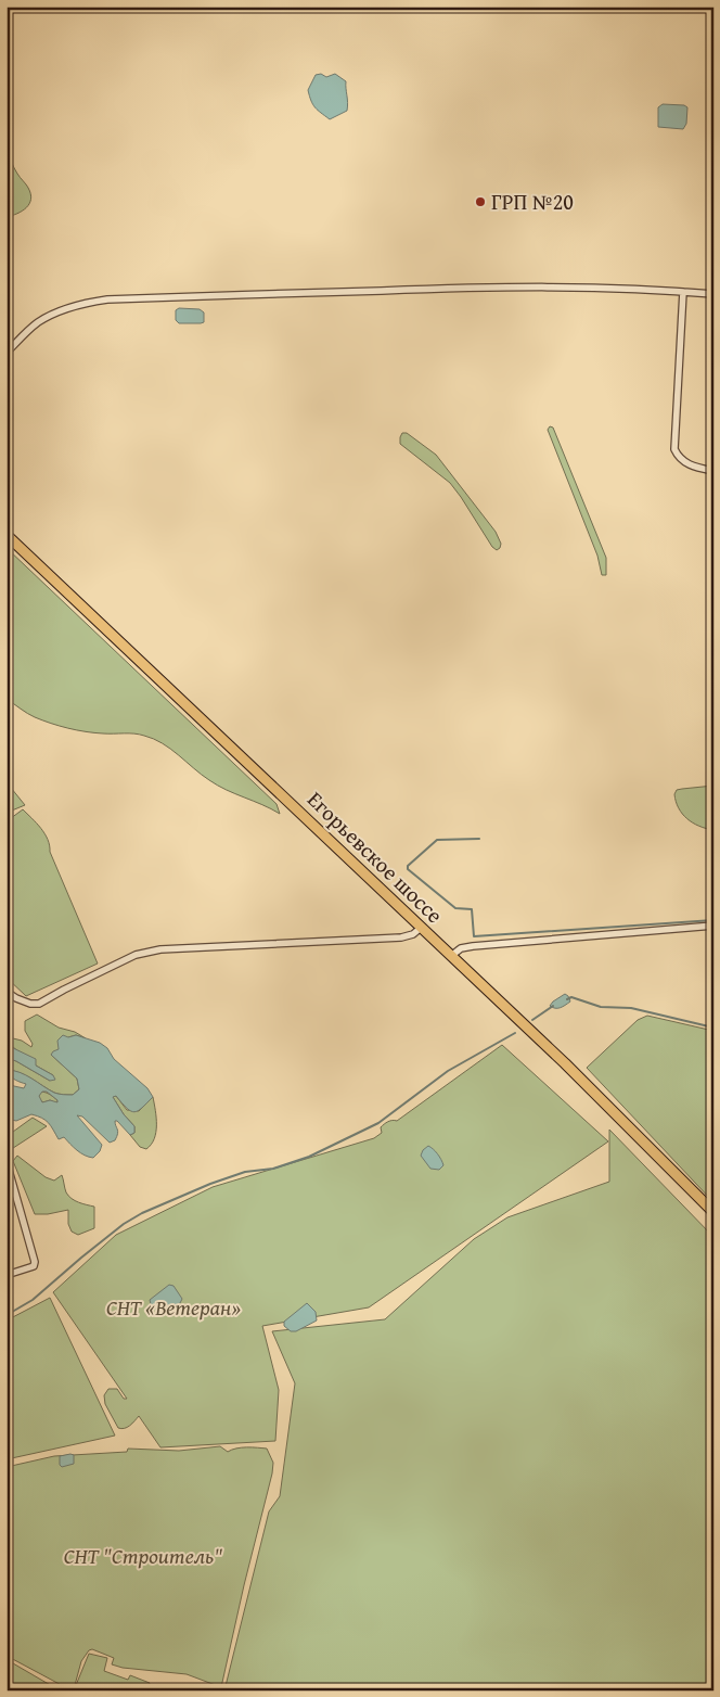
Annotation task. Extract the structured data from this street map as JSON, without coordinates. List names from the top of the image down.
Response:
{
  "streets": {
    "main road": ["Егорьевское шоссе"]
  },
  "parks": ["СНТ «Ветеран»", "СНТ \"Строитель\""],
  "places": ["ГРП №20"]
}
